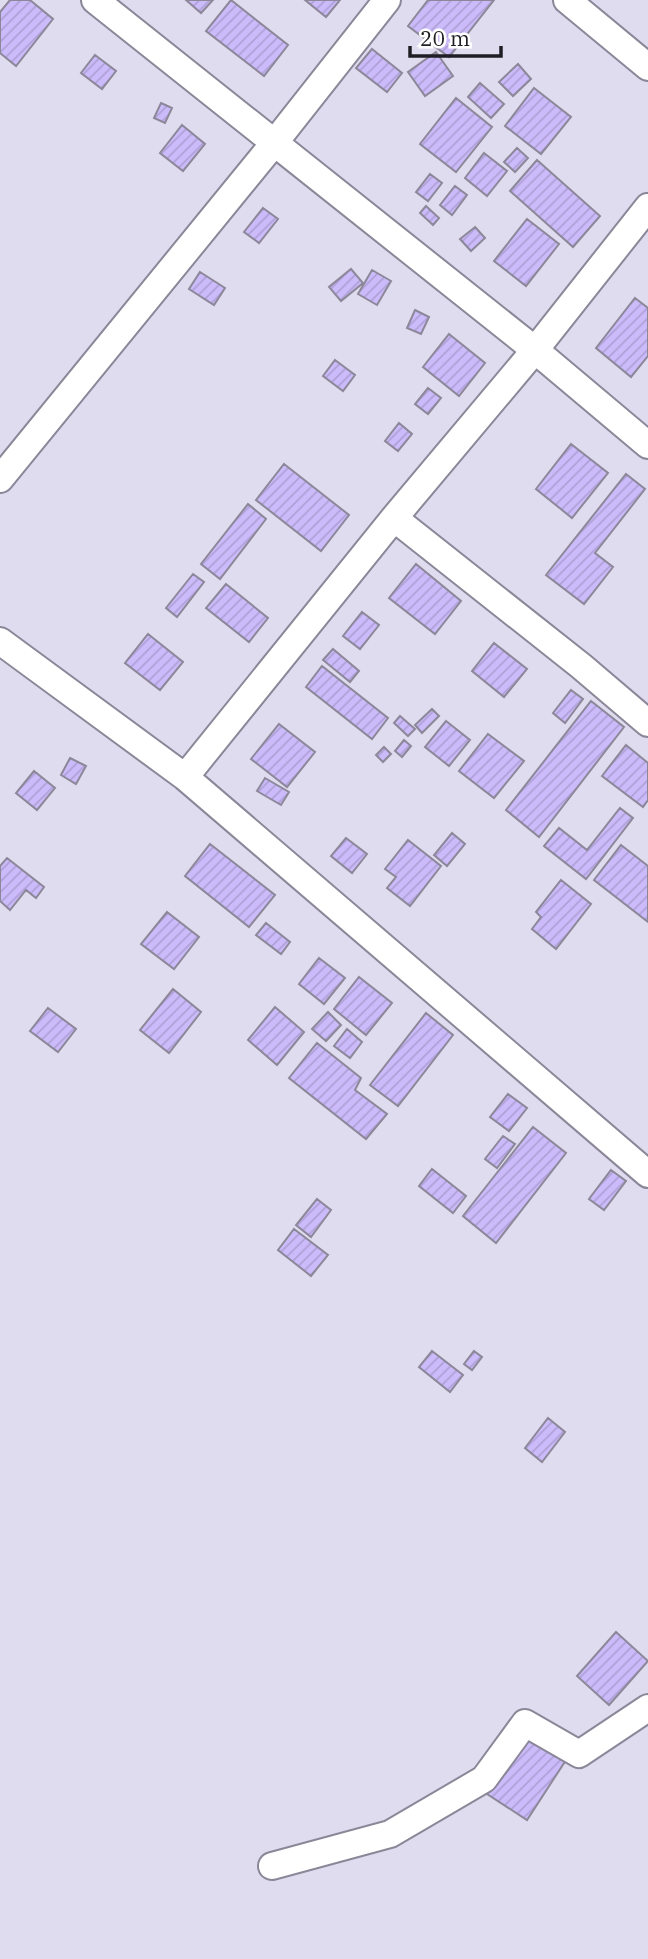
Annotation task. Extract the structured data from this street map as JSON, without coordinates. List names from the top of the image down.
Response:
{
  "scale_bar": "20 m"
}
